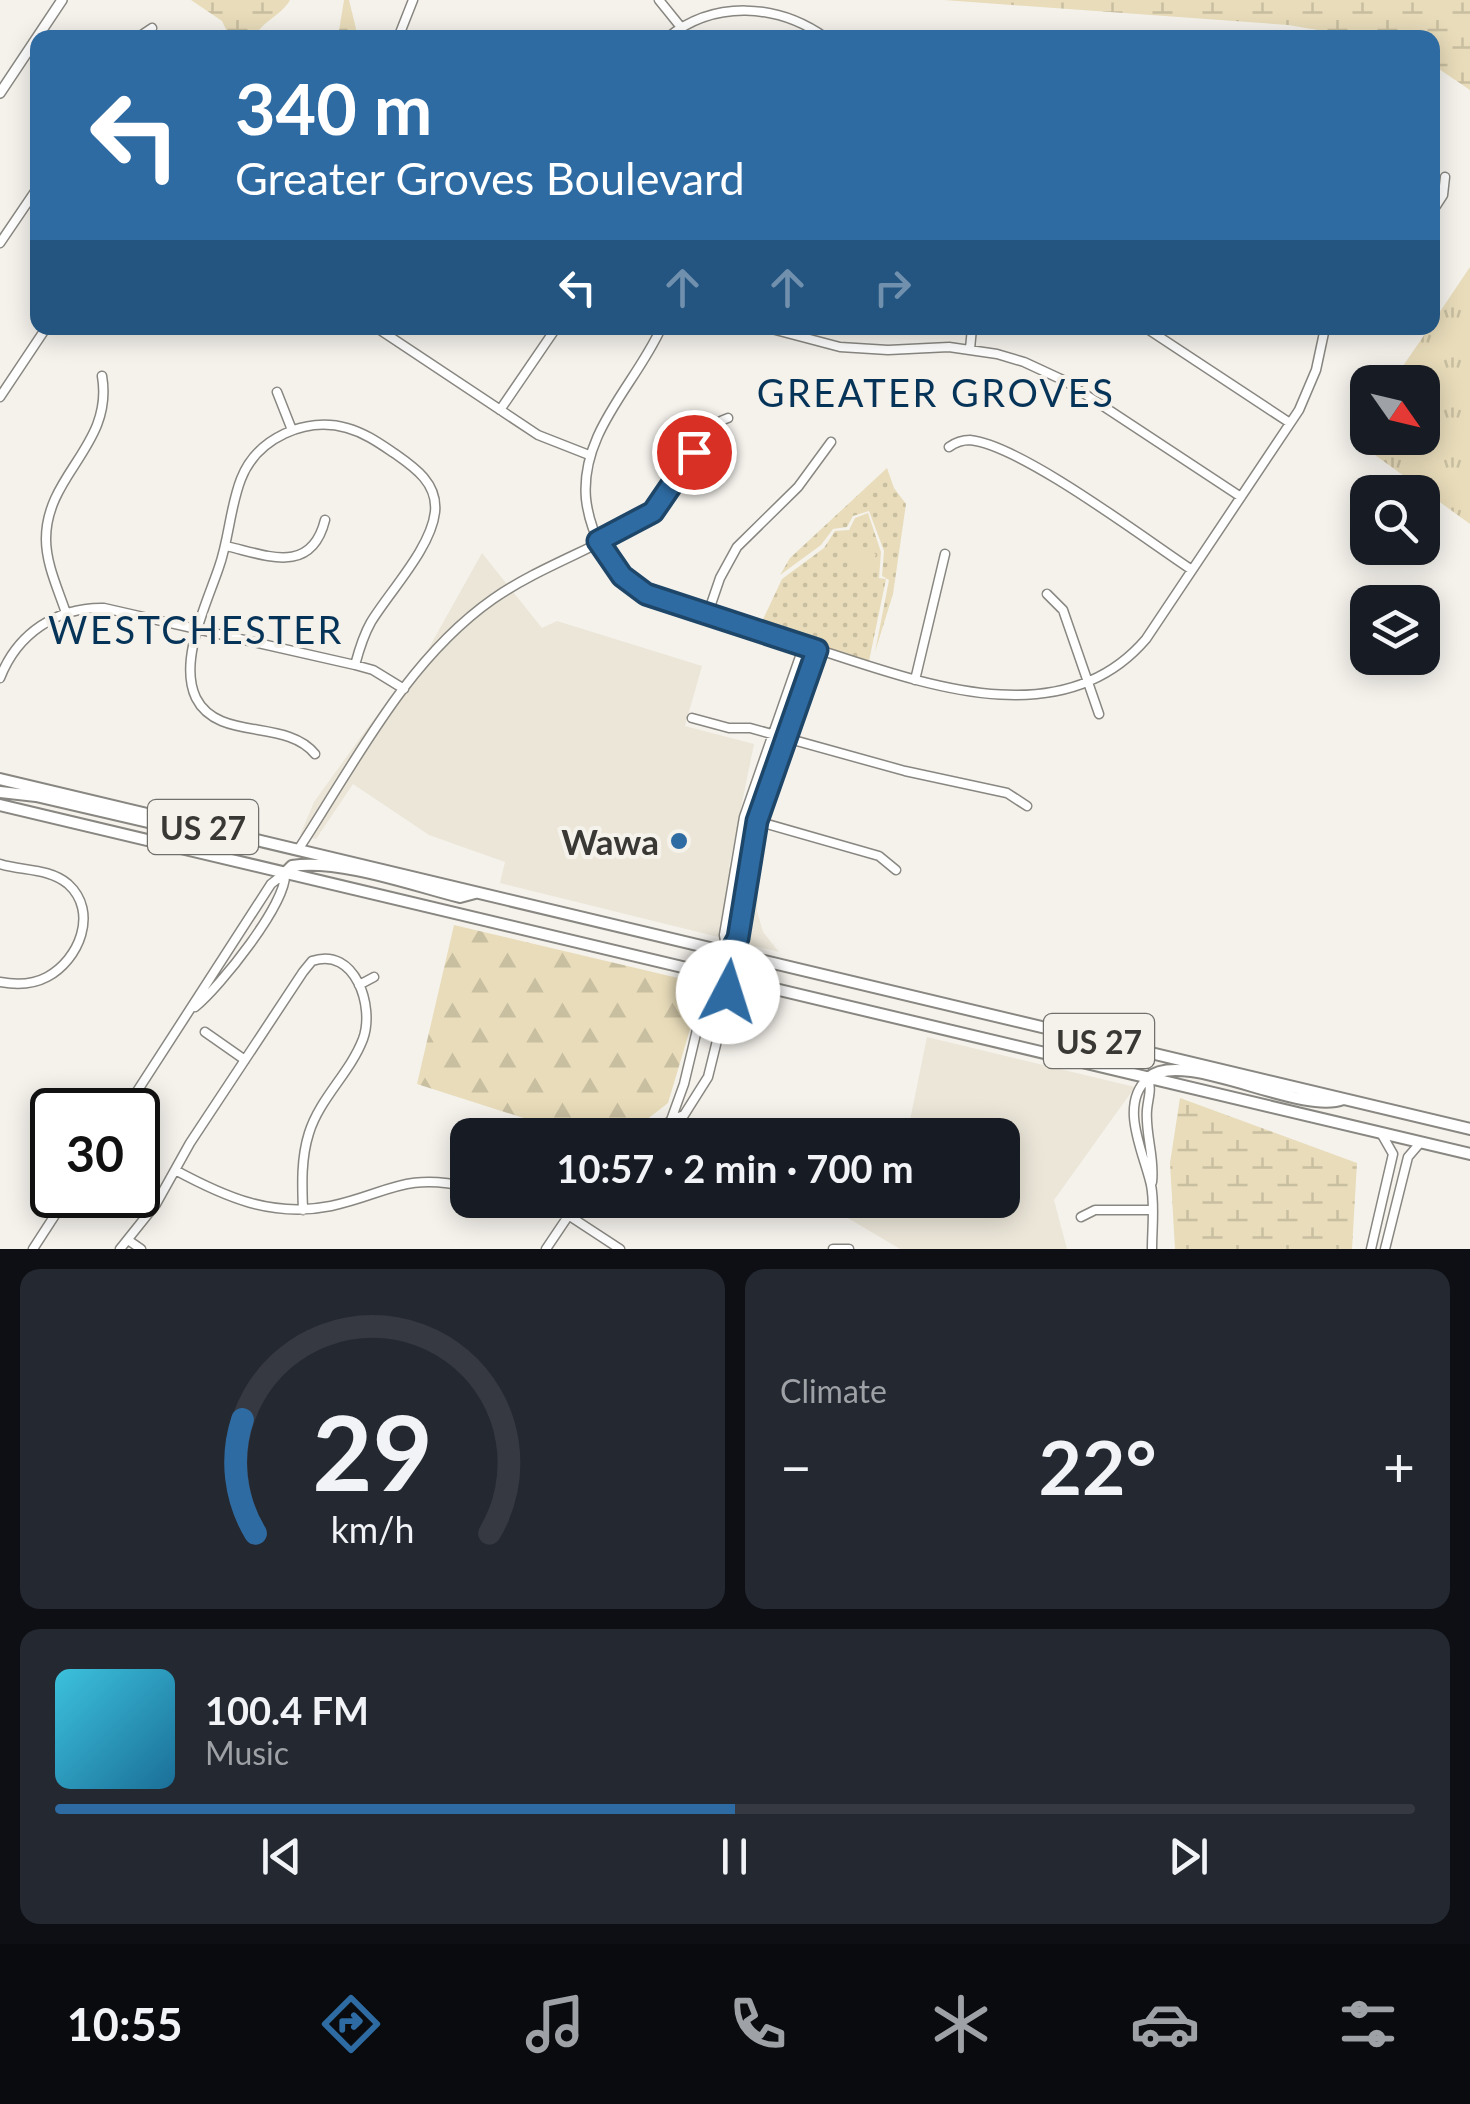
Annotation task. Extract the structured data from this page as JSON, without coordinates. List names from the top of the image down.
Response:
{
  "streets": {
    "highway": ["US 27"]
  },
  "districts": ["GREATER GROVES", "WESTCHESTER"],
  "places": ["Wawa"],
  "north": "bottom right",
  "page": {
    "turn": ["340 m", "Greater Groves Boulevard"],
    "limit": "30",
    "trip": "10:57 · 2 min · 700 m",
    "tile": "Climate",
    "heat": ["−", "22°", "+"],
    "song": ["100.4 FM", "Music"],
    "tabs": "10:55",
    "gauge": ["29", "km/h"]
  }
}
